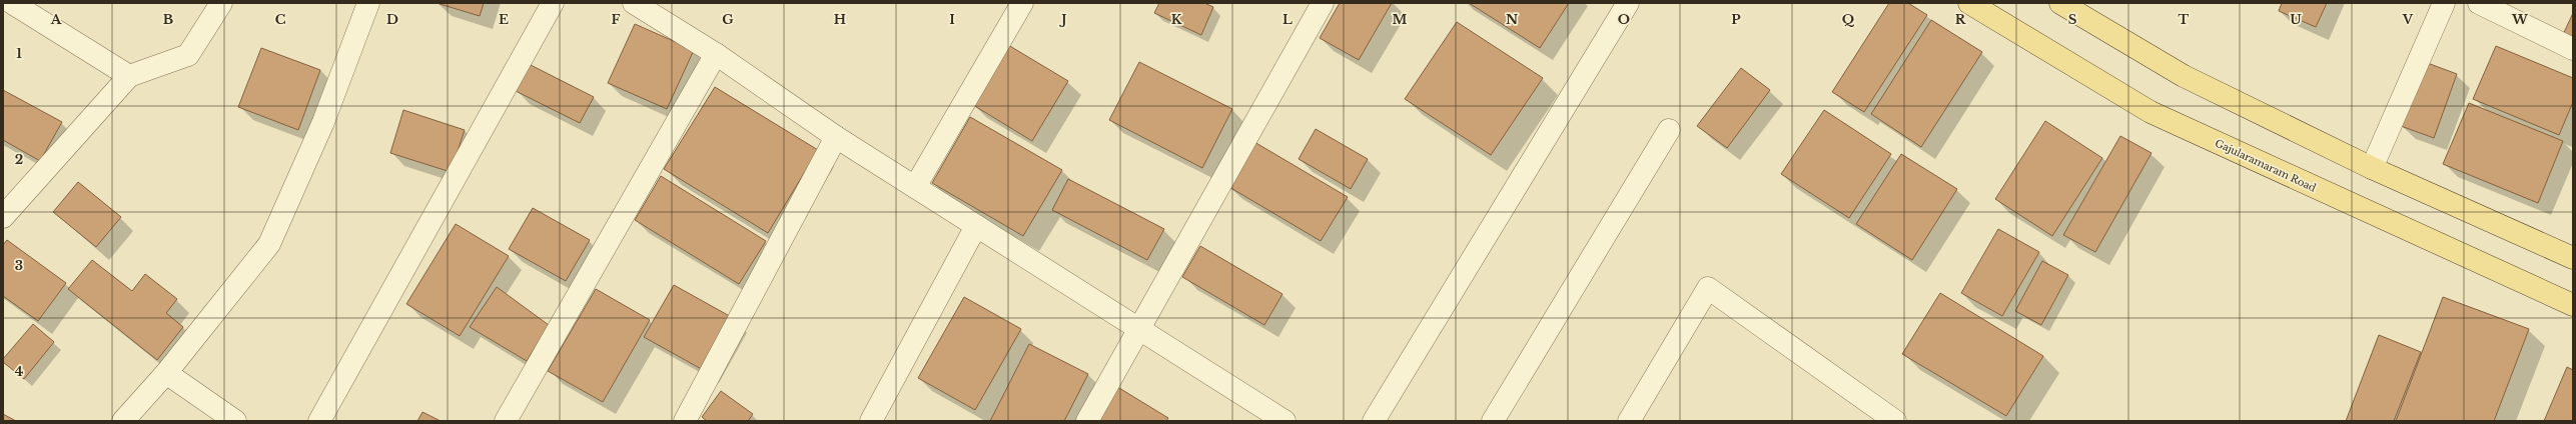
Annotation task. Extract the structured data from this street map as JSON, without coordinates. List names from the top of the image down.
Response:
{
  "streets": {
    "main road": ["Gajularamaram Road"]
  },
  "grid": {
    "columns": [
      "A",
      "B",
      "C",
      "D",
      "E",
      "F",
      "G",
      "H",
      "I",
      "J",
      "K",
      "L",
      "M",
      "N",
      "O",
      "P",
      "Q",
      "R",
      "S",
      "T",
      "U",
      "V",
      "W"
    ],
    "rows": [
      "1",
      "2",
      "3",
      "4"
    ]
  }
}
